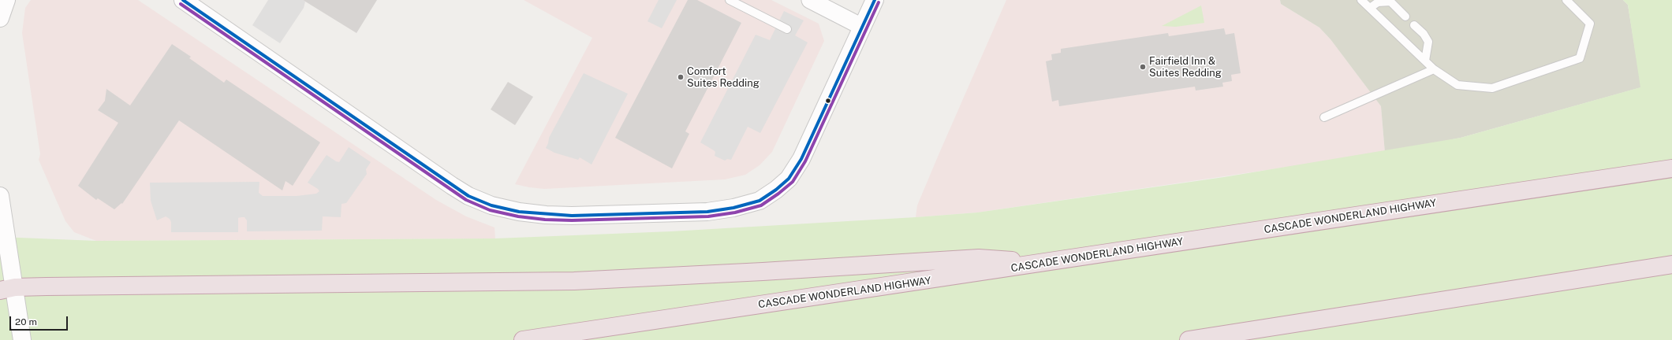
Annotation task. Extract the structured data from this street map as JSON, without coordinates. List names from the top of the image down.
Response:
{
  "streets": {
    "highway": ["CASCADE WONDERLAND HIGHWAY"]
  },
  "places": ["Fairfield Inn & Suites Redding", "Comfort Suites Redding"],
  "scale_bar": "20 m"
}
